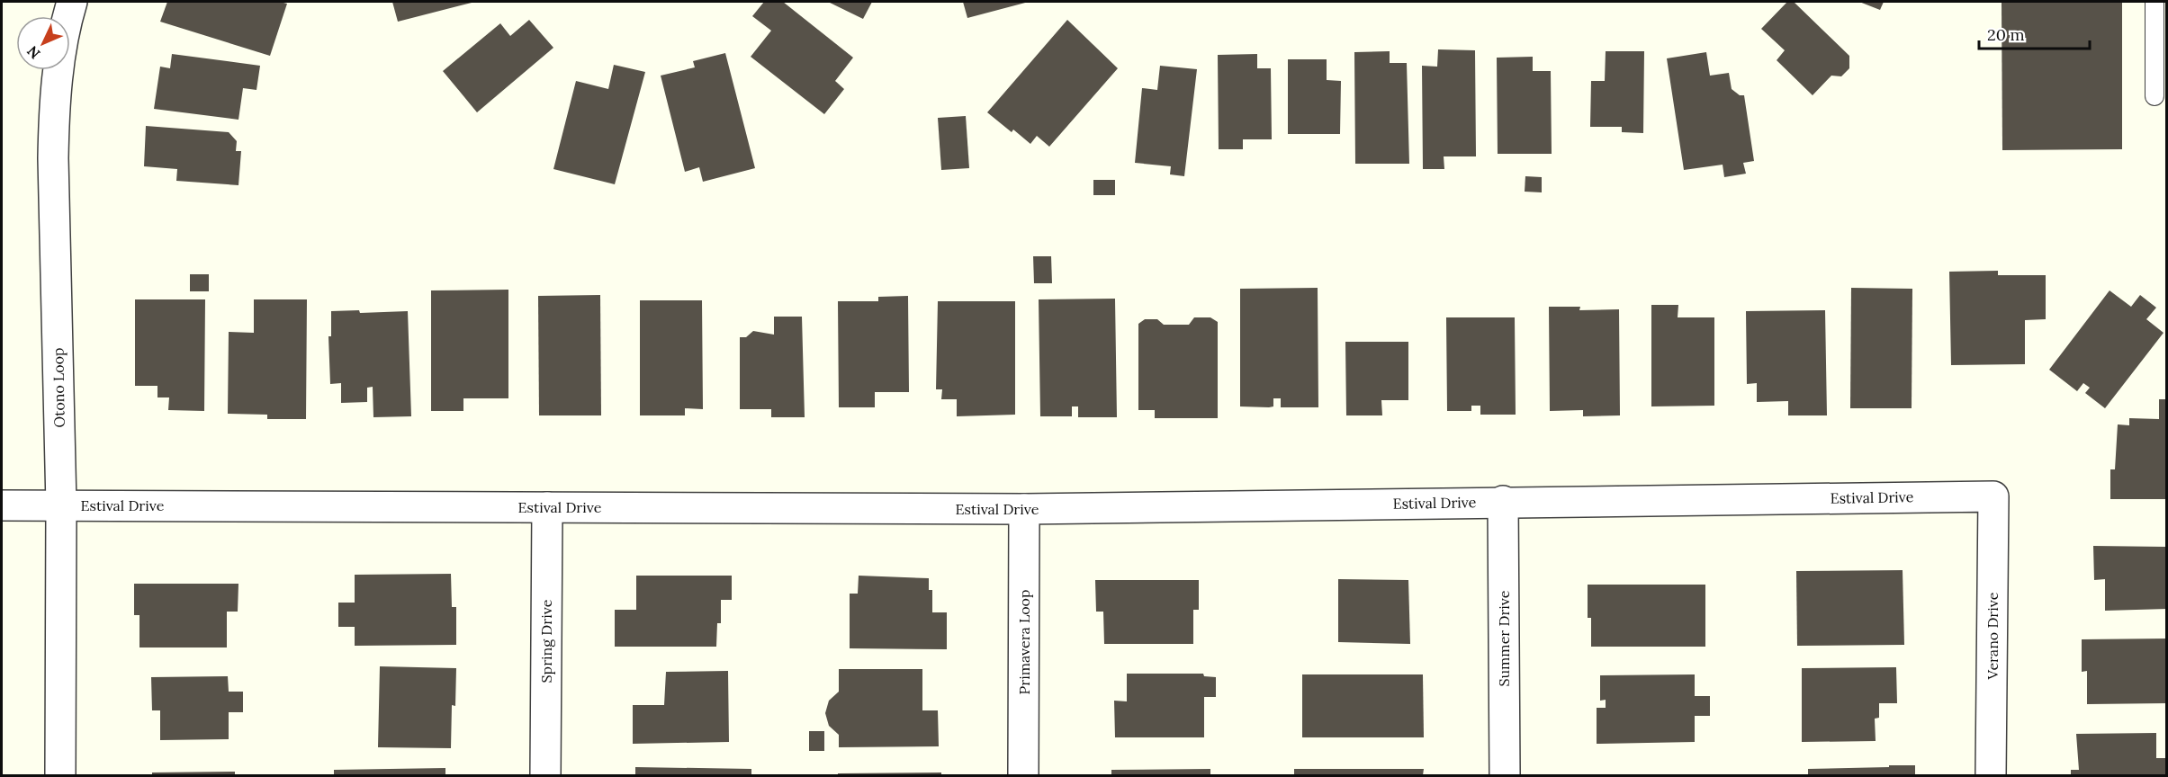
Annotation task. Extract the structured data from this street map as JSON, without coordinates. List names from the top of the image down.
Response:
{
  "streets": {
    "street": [
      "Otono Loop",
      "Estival Drive",
      "Verano Drive",
      "Summer Drive",
      "Spring Drive",
      "Primavera Loop"
    ]
  },
  "crossings": [
    ["Otono Loop", "Estival Drive"],
    ["Estival Drive", "Verano Drive"],
    ["Estival Drive", "Summer Drive"],
    ["Estival Drive", "Spring Drive"],
    ["Estival Drive", "Primavera Loop"]
  ],
  "scale_bar": "20 m",
  "north": "bottom left"
}
